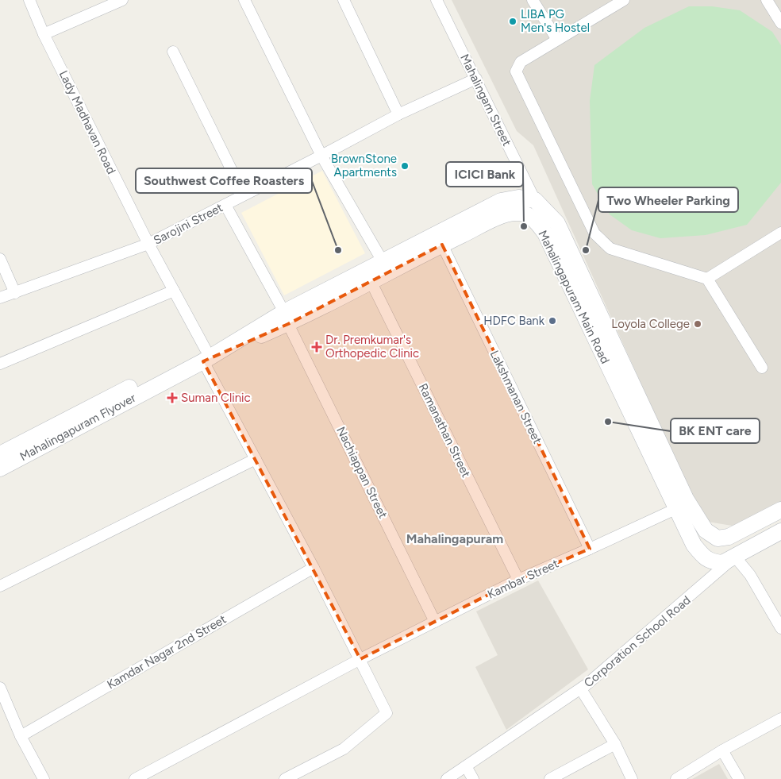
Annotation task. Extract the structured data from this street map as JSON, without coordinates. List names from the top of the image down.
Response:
{
  "streets": {
    "main road": ["Mahalingapuram Main Road", "Mahalingapuram Flyover"],
    "street": [
      "Mahalingam Street",
      "Lady Madhavan Road",
      "Sarojini Street",
      "Lakshmanan Street",
      "Ramanathan Street",
      "Nachiappan Street",
      "Kambar Street",
      "Corporation School Road",
      "Kamdar Nagar 2nd Street"
    ]
  },
  "crossings": [
    ["Mahalingam Street", "Sarojini Street"],
    ["Mahalingam Street", "Mahalingapuram Main Road"],
    ["Lady Madhavan Road", "Sarojini Street"],
    ["Lady Madhavan Road", "Mahalingapuram Main Road"],
    ["Lady Madhavan Road", "Kambar Street"],
    ["Lady Madhavan Road", "Kamdar Nagar 2nd Street"],
    ["Sarojini Street", "Nachiappan Street"],
    ["Mahalingapuram Main Road", "Lakshmanan Street"],
    ["Mahalingapuram Main Road", "Mahalingapuram Flyover"],
    ["Mahalingapuram Main Road", "Ramanathan Street"],
    ["Mahalingapuram Main Road", "Nachiappan Street"],
    ["Mahalingapuram Main Road", "Kambar Street"],
    ["Mahalingapuram Main Road", "Corporation School Road"],
    ["Lakshmanan Street", "Kambar Street"],
    ["Ramanathan Street", "Kambar Street"],
    ["Nachiappan Street", "Kambar Street"]
  ],
  "districts": ["Mahalingapuram"],
  "places": {
    "other": [
      "LIBA PG Men's Hostel",
      "BrownStone Apartments",
      "ICICI Bank",
      "Southwest Coffee Roasters",
      "Two Wheeler Parking",
      "HDFC Bank",
      "Loyola College",
      "BK ENT care"
    ],
    "health": ["Dr. Premkumar's Orthopedic Clinic", "Suman Clinic"]
  }
}
